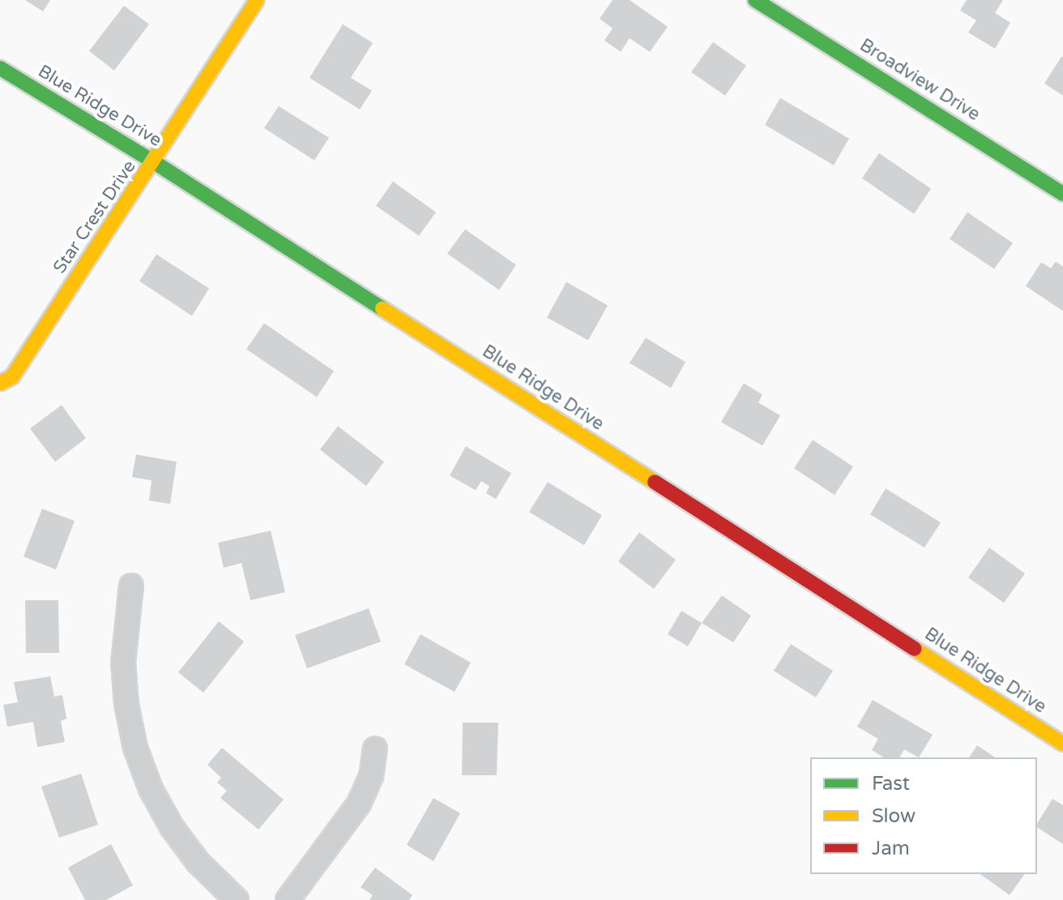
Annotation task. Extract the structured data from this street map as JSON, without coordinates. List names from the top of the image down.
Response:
{
  "streets": {
    "street": ["Broadview Drive", "Blue Ridge Drive", "Star Crest Drive"]
  },
  "crossings": [
    ["Blue Ridge Drive", "Star Crest Drive"]
  ],
  "legend": ["Fast", "Slow", "Jam"]
}
